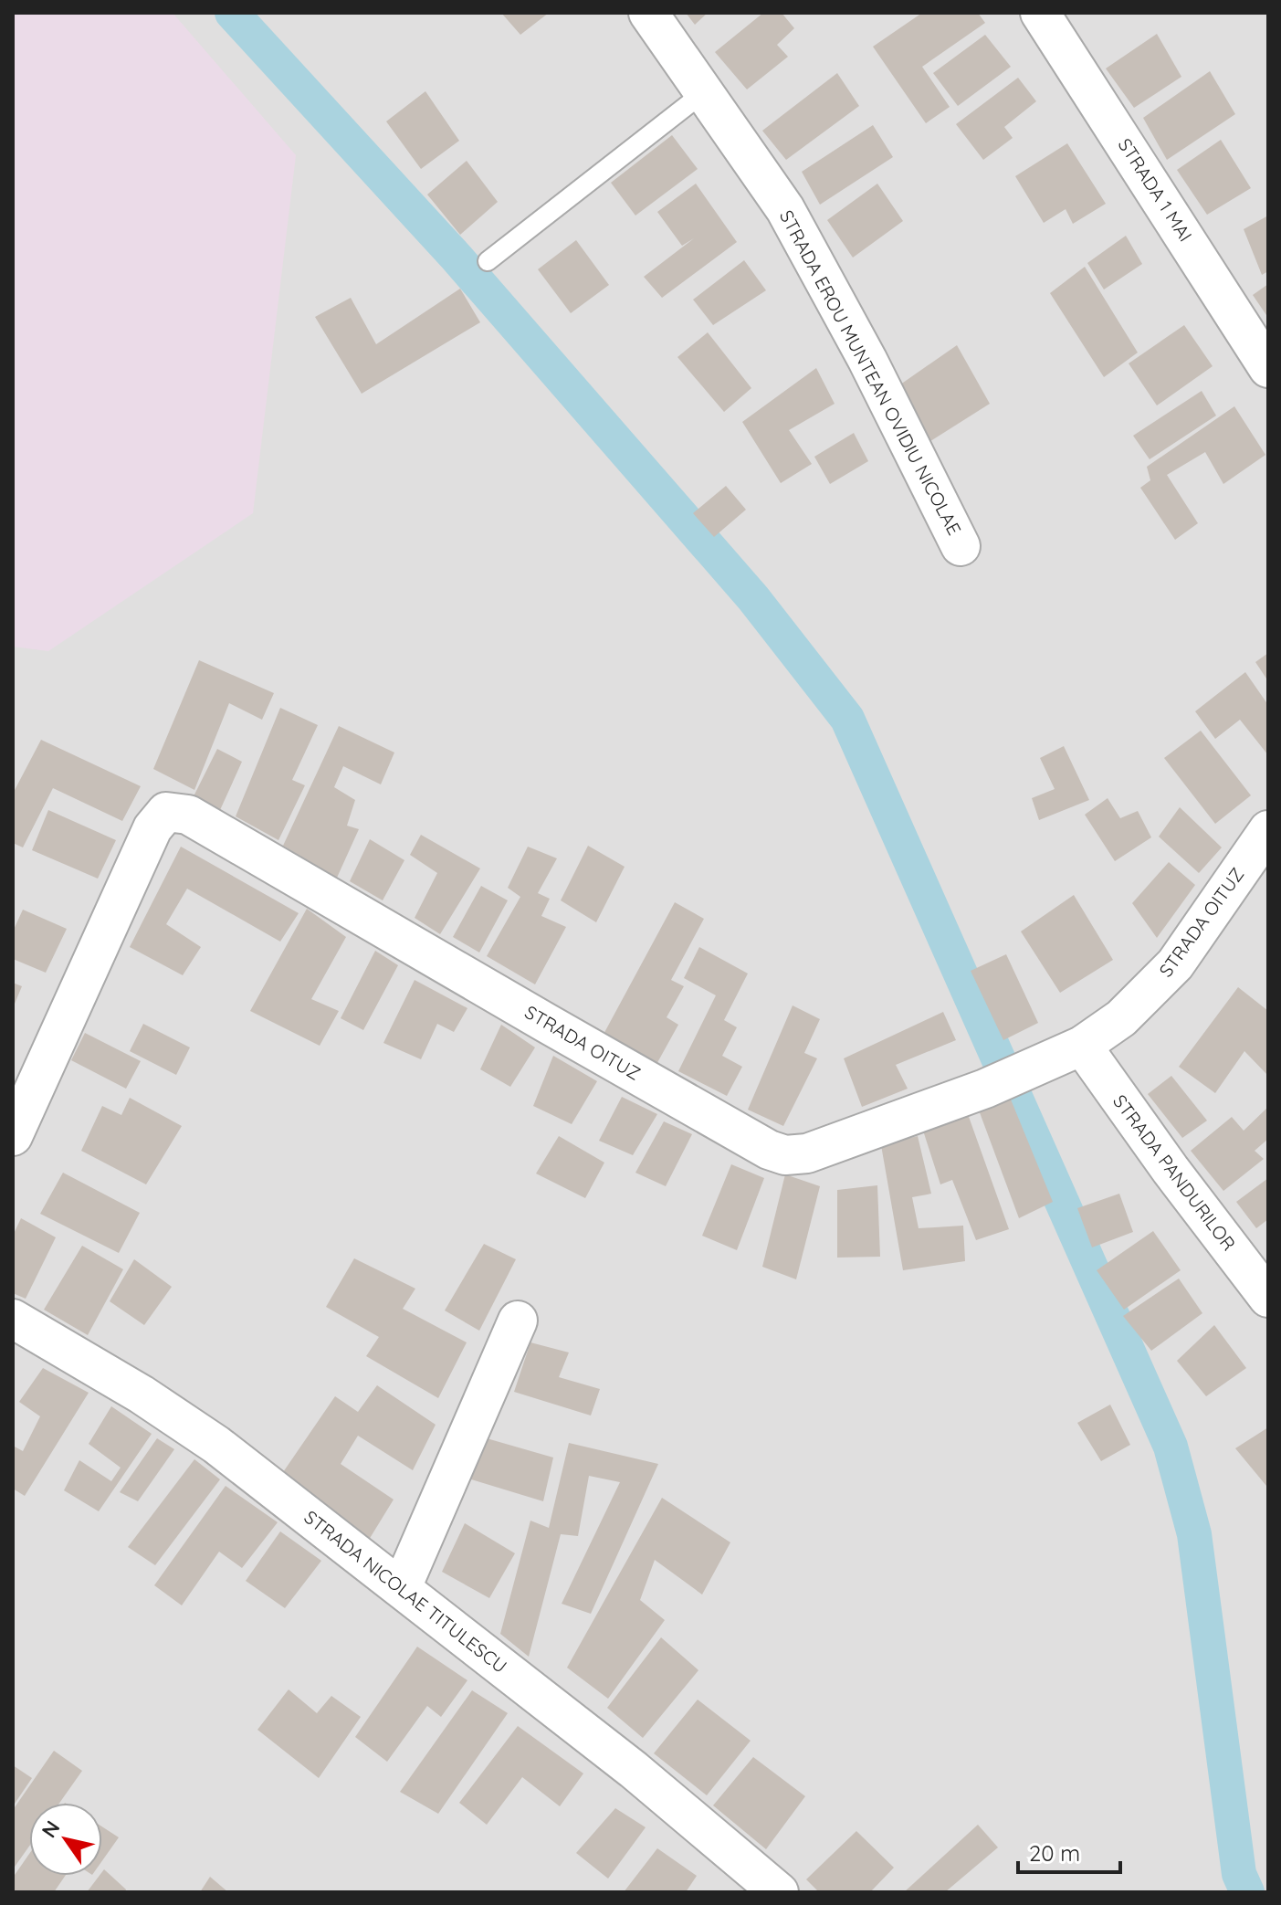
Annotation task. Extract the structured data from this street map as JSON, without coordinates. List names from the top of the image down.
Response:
{
  "streets": {
    "street": [
      "STRADA 1 MAI",
      "STRADA EROU MUNTEAN OVIDIU NICOLAE",
      "STRADA OITUZ",
      "STRADA PANDURILOR",
      "STRADA NICOLAE TITULESCU"
    ]
  },
  "crossings": [
    ["STRADA OITUZ", "STRADA PANDURILOR"]
  ],
  "scale_bar": "20 m",
  "north": "top left"
}
